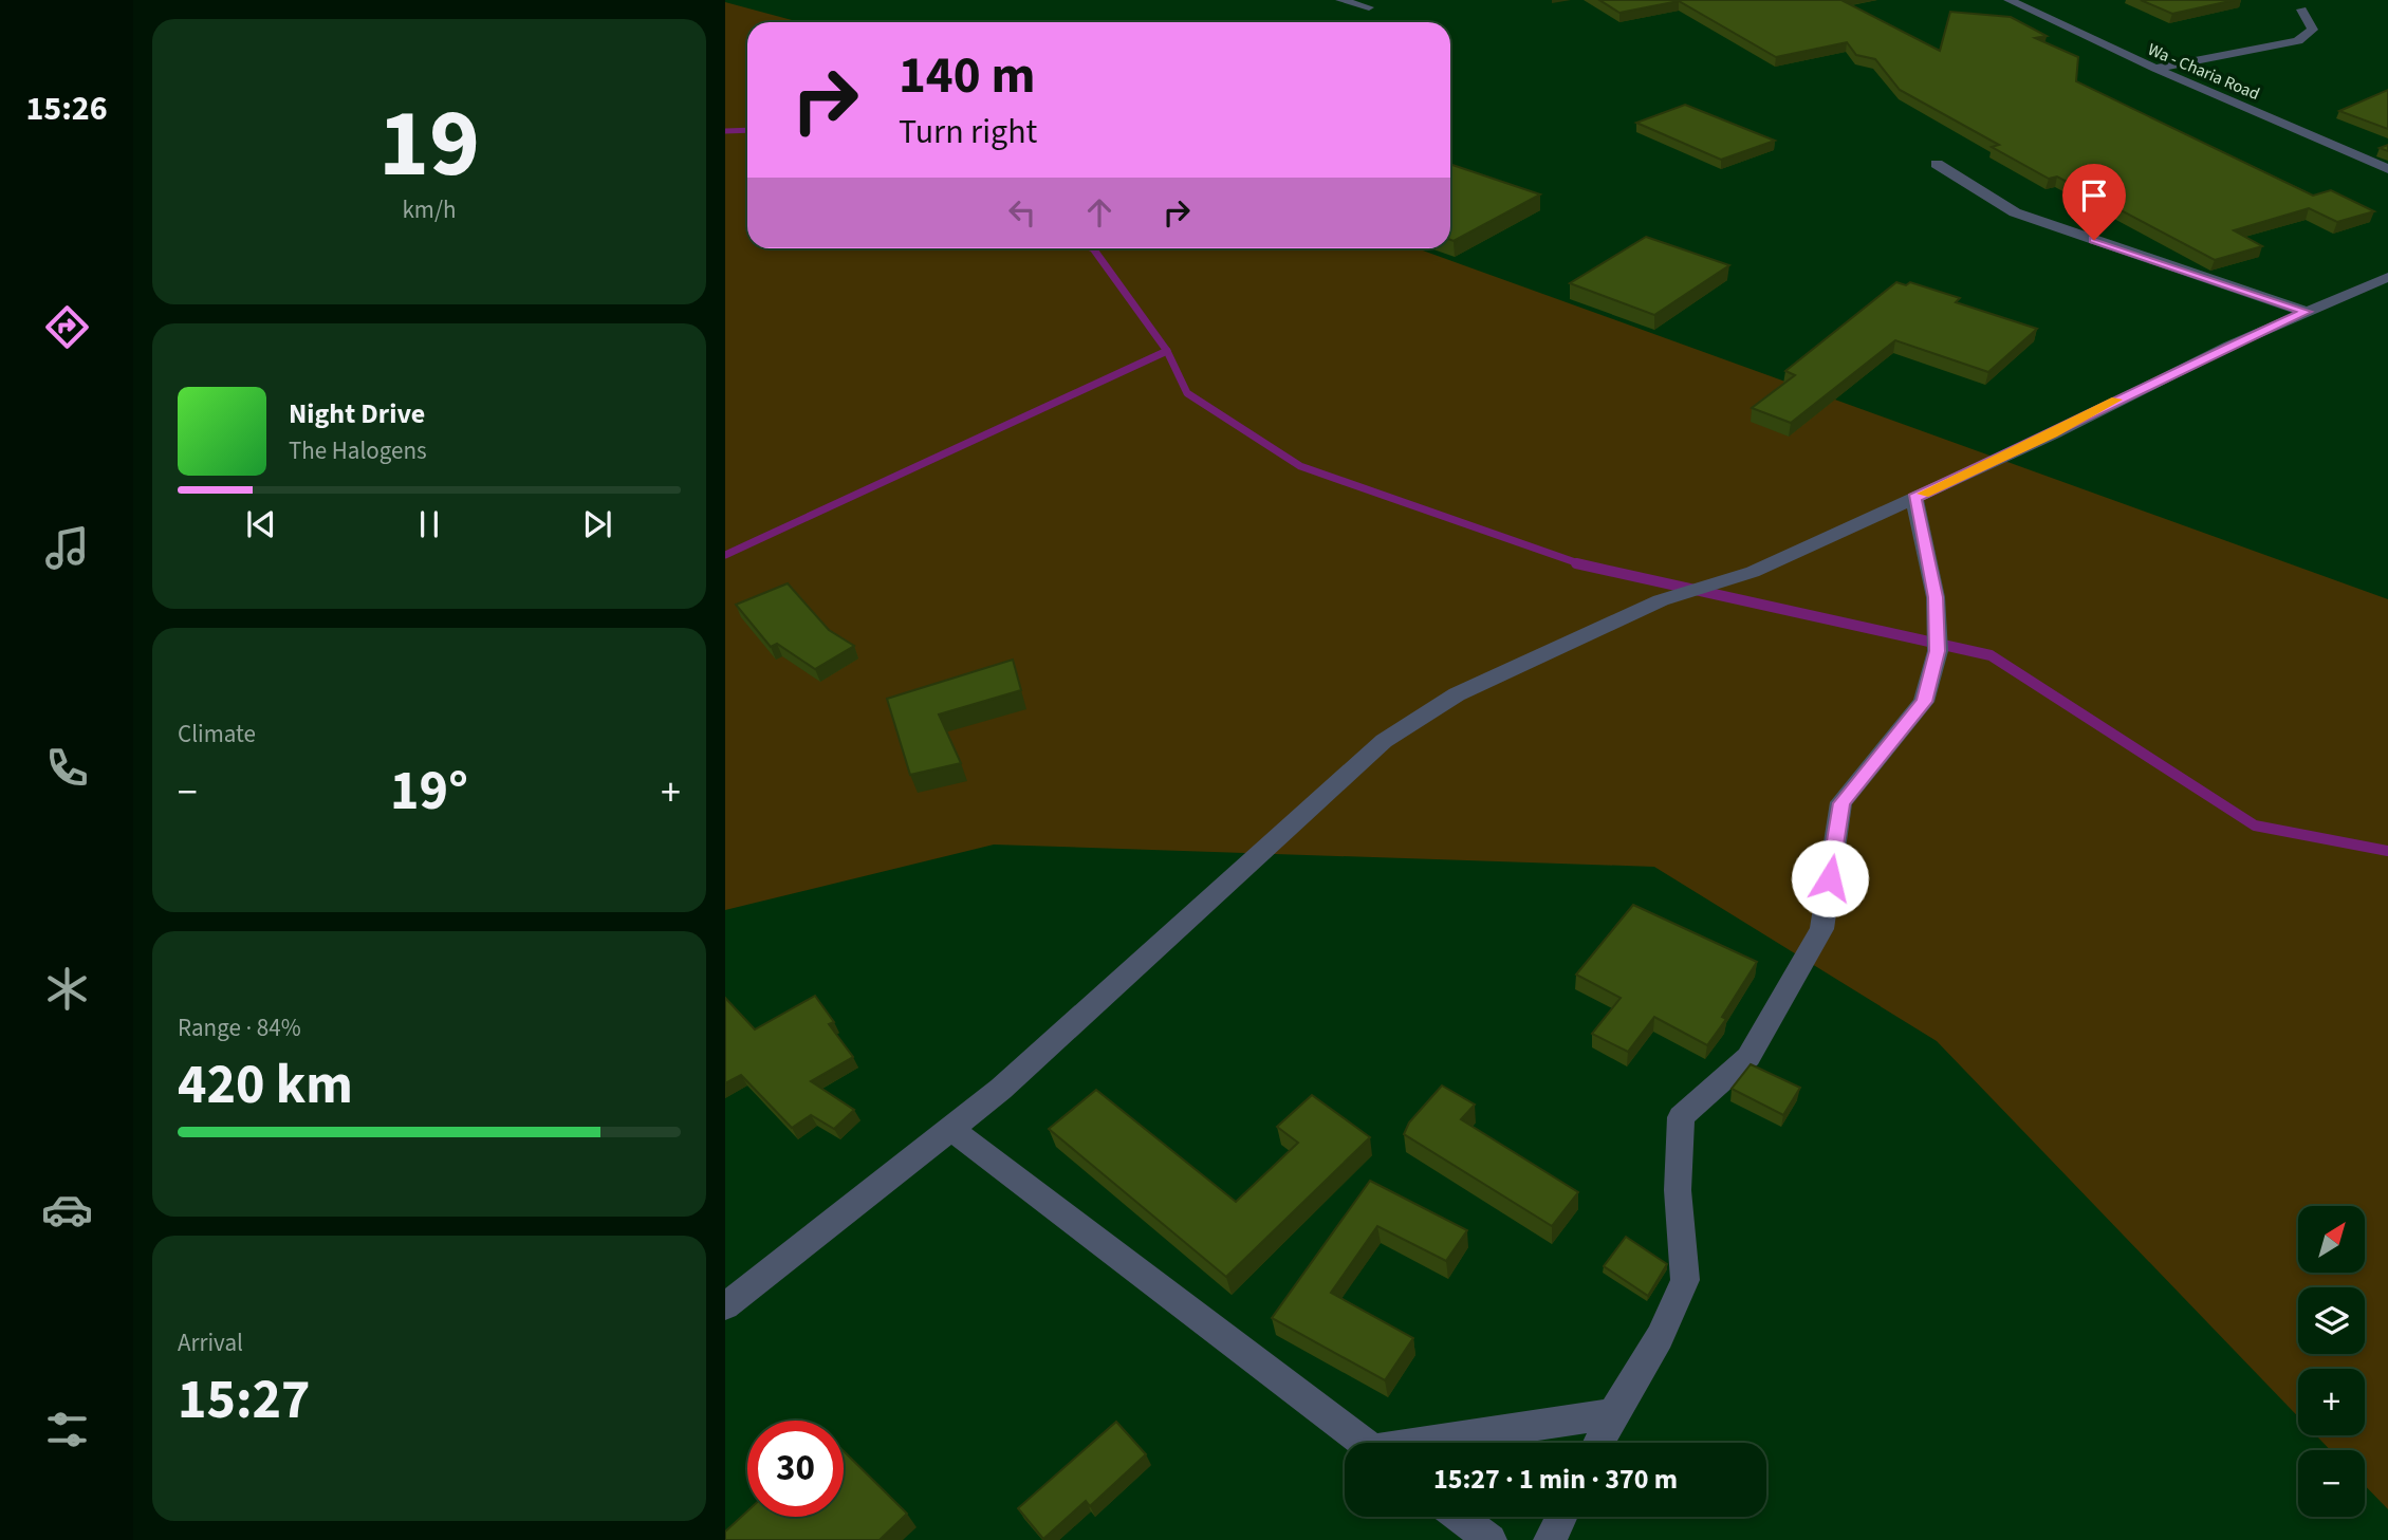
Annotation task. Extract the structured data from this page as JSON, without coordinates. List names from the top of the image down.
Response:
{
  "streets": {
    "street": ["Wa - Charia Road"]
  },
  "north": "top right",
  "page": {
    "tabs": "15:26",
    "tile": [
      ["19", "km/h"],
      "Climate",
      ["Range · 84%", "420 km"],
      ["Arrival", "15:27"]
    ],
    "turn": ["140 m", "Turn right"],
    "song": ["Night Drive", "The Halogens"],
    "heat": ["−", "19°", "+"],
    "map_buttons": ["+", "−"],
    "limit": "30",
    "trip": "15:27 · 1 min · 370 m"
  }
}
